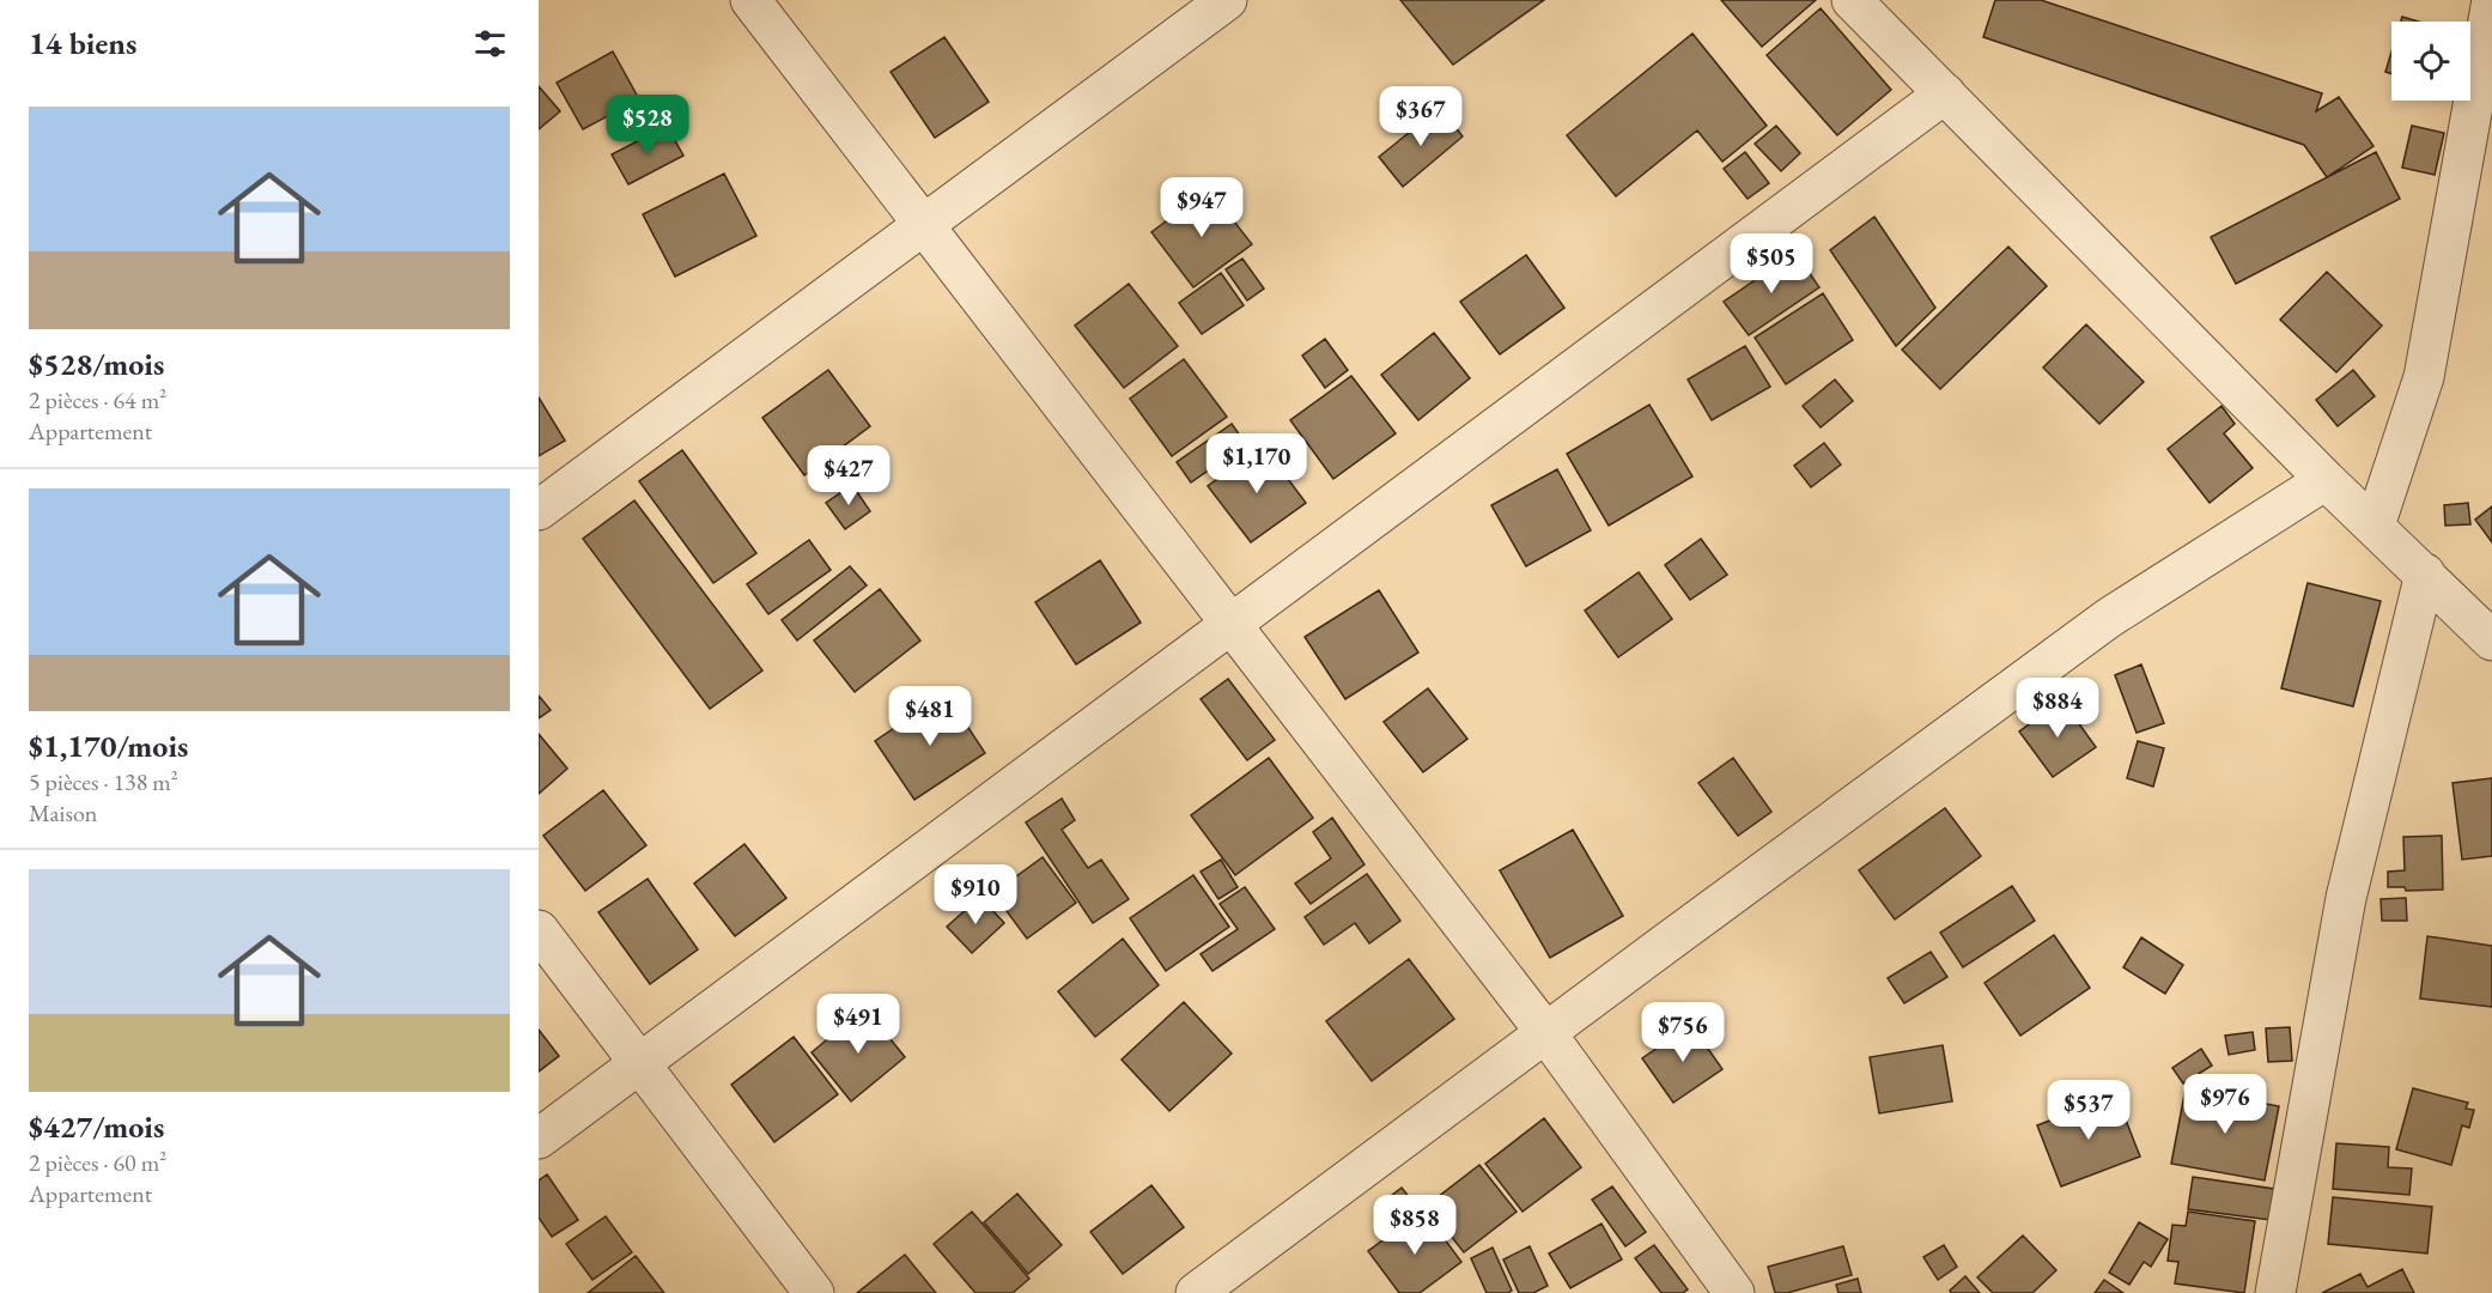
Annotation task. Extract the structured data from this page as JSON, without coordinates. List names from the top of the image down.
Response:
{
  "page": {
    "heading": "14 biens",
    "list": [
      {
        "name": "$528/mois",
        "note": "2 pièces · 64 m² · Appartement"
      },
      {
        "name": "$1,170/mois",
        "note": "5 pièces · 138 m² · Maison"
      },
      {
        "name": "$427/mois",
        "note": "2 pièces · 60 m² · Appartement"
      }
    ],
    "price": [
      "$367",
      "$528",
      "$947",
      "$505",
      "$1,170",
      "$427",
      "$884",
      "$481",
      "$910",
      "$491",
      "$756",
      "$976",
      "$537",
      "$858"
    ]
  }
}
